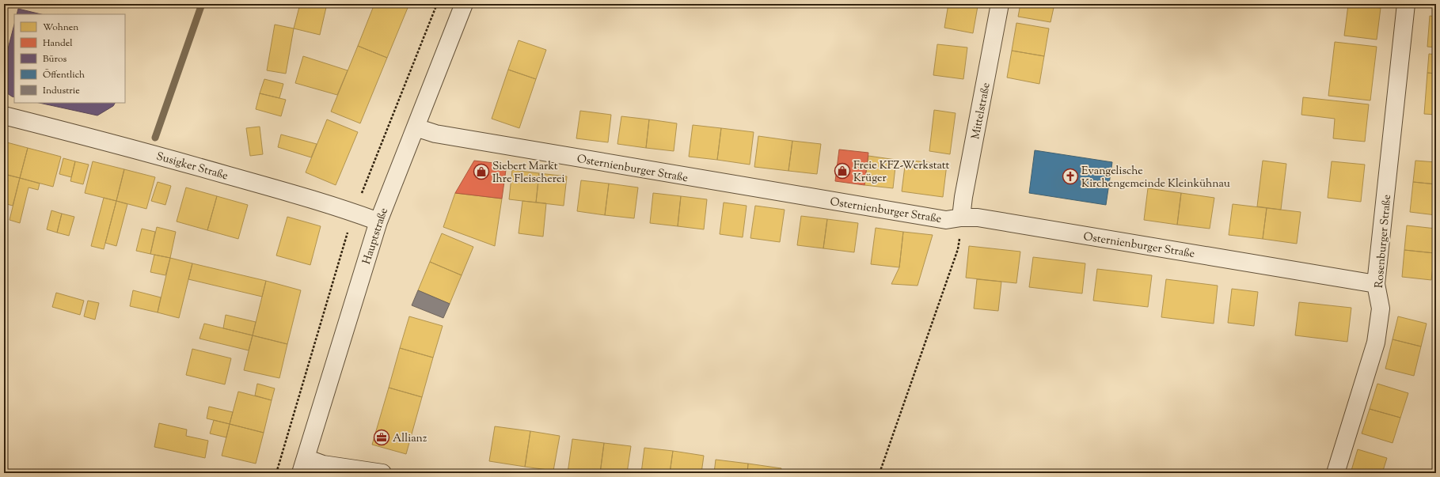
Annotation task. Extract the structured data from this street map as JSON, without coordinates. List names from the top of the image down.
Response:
{
  "streets": {
    "street": [
      "Mittelstraße",
      "Susigker Straße",
      "Osternienburger Straße",
      "Hauptstraße",
      "Rosenburger Straße"
    ]
  },
  "crossings": [
    ["Mittelstraße", "Osternienburger Straße"],
    ["Susigker Straße", "Hauptstraße"],
    ["Osternienburger Straße", "Hauptstraße"],
    ["Osternienburger Straße", "Rosenburger Straße"]
  ],
  "places": {
    "shop": ["Freie KFZ-Werkstatt Krüger", "Siebert Markt Ihre Fleischerei"],
    "church": ["Evangelische Kirchengemeinde Kleinkühnau"],
    "office": ["Allianz"]
  },
  "legend": [
    "Wohnen",
    "Handel",
    "Büros",
    "Öffentlich",
    "Industrie"
  ]
}
